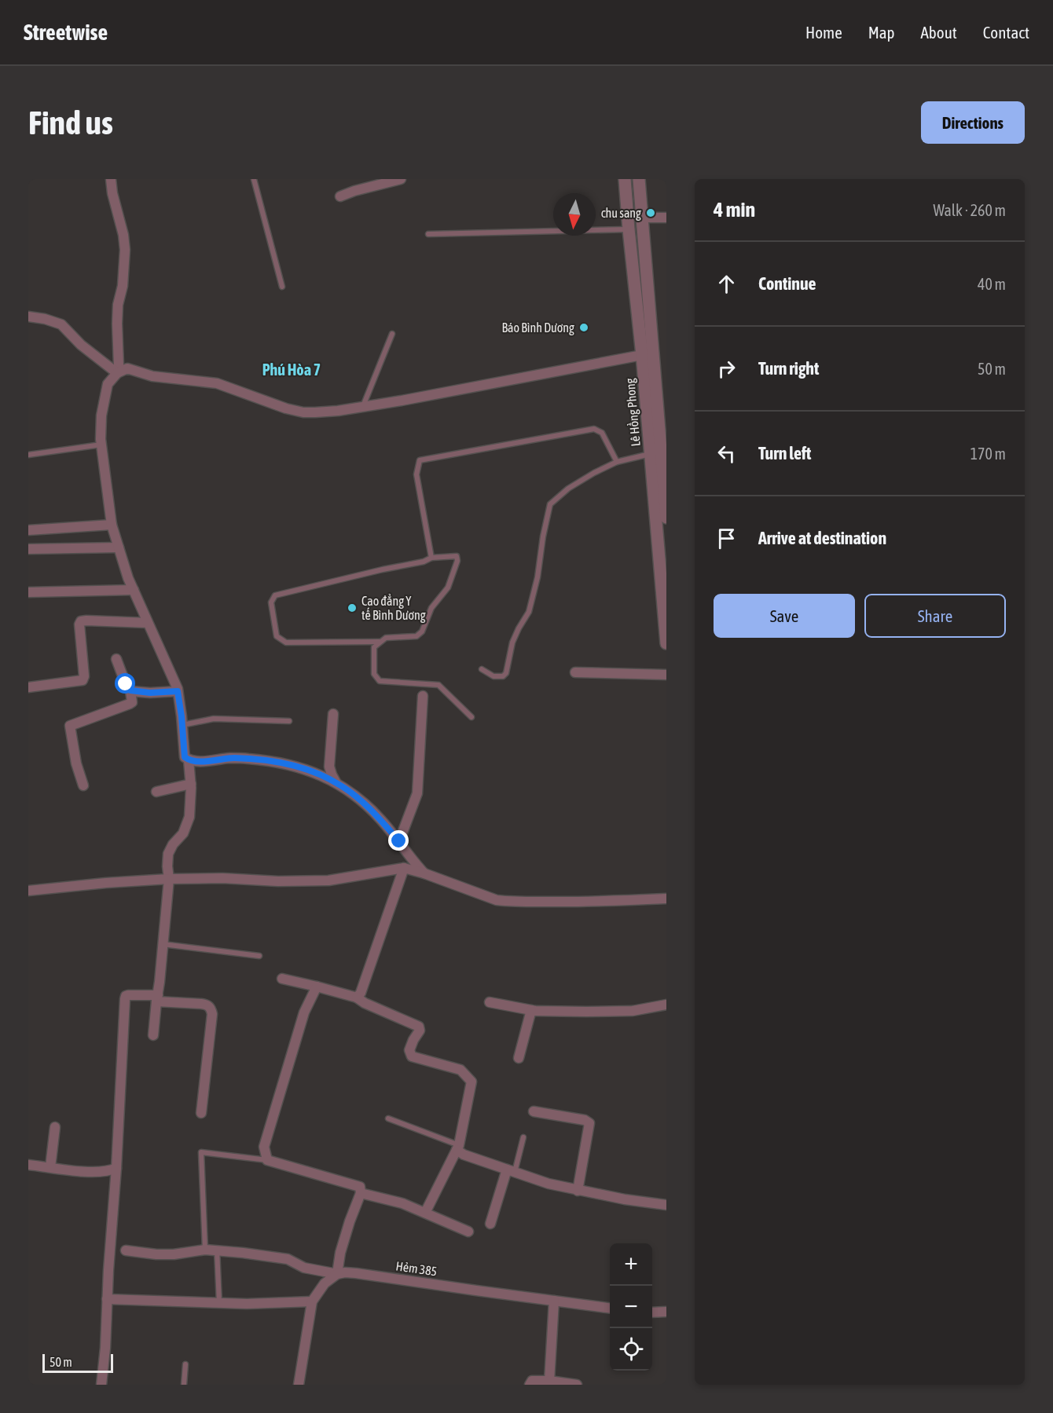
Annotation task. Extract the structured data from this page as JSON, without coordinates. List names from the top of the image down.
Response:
{
  "streets": {
    "street": ["Lê Hồng Phong", "Hẻm 385"]
  },
  "districts": ["Phú Hòa 7"],
  "places": ["chu sang", "Báo Bình Dương", "Cao đẳng Y tế Bình Dương"],
  "scale_bar": "50 m",
  "north": "bottom",
  "page": {
    "header": "Streetwise",
    "nav": [
      "Home",
      "Map",
      "About",
      "Contact"
    ],
    "buttons": [
      "Directions",
      ["Save", "Share"]
    ],
    "title": "Find us",
    "heading": ["4 min", "Walk · 260 m"],
    "list": [
      ["Continue", "40 m"],
      ["Turn right", "50 m"],
      ["Turn left", "170 m"],
      "Arrive at destination"
    ],
    "map_buttons": ["+", "−"],
    "scale": "50 m"
  }
}
